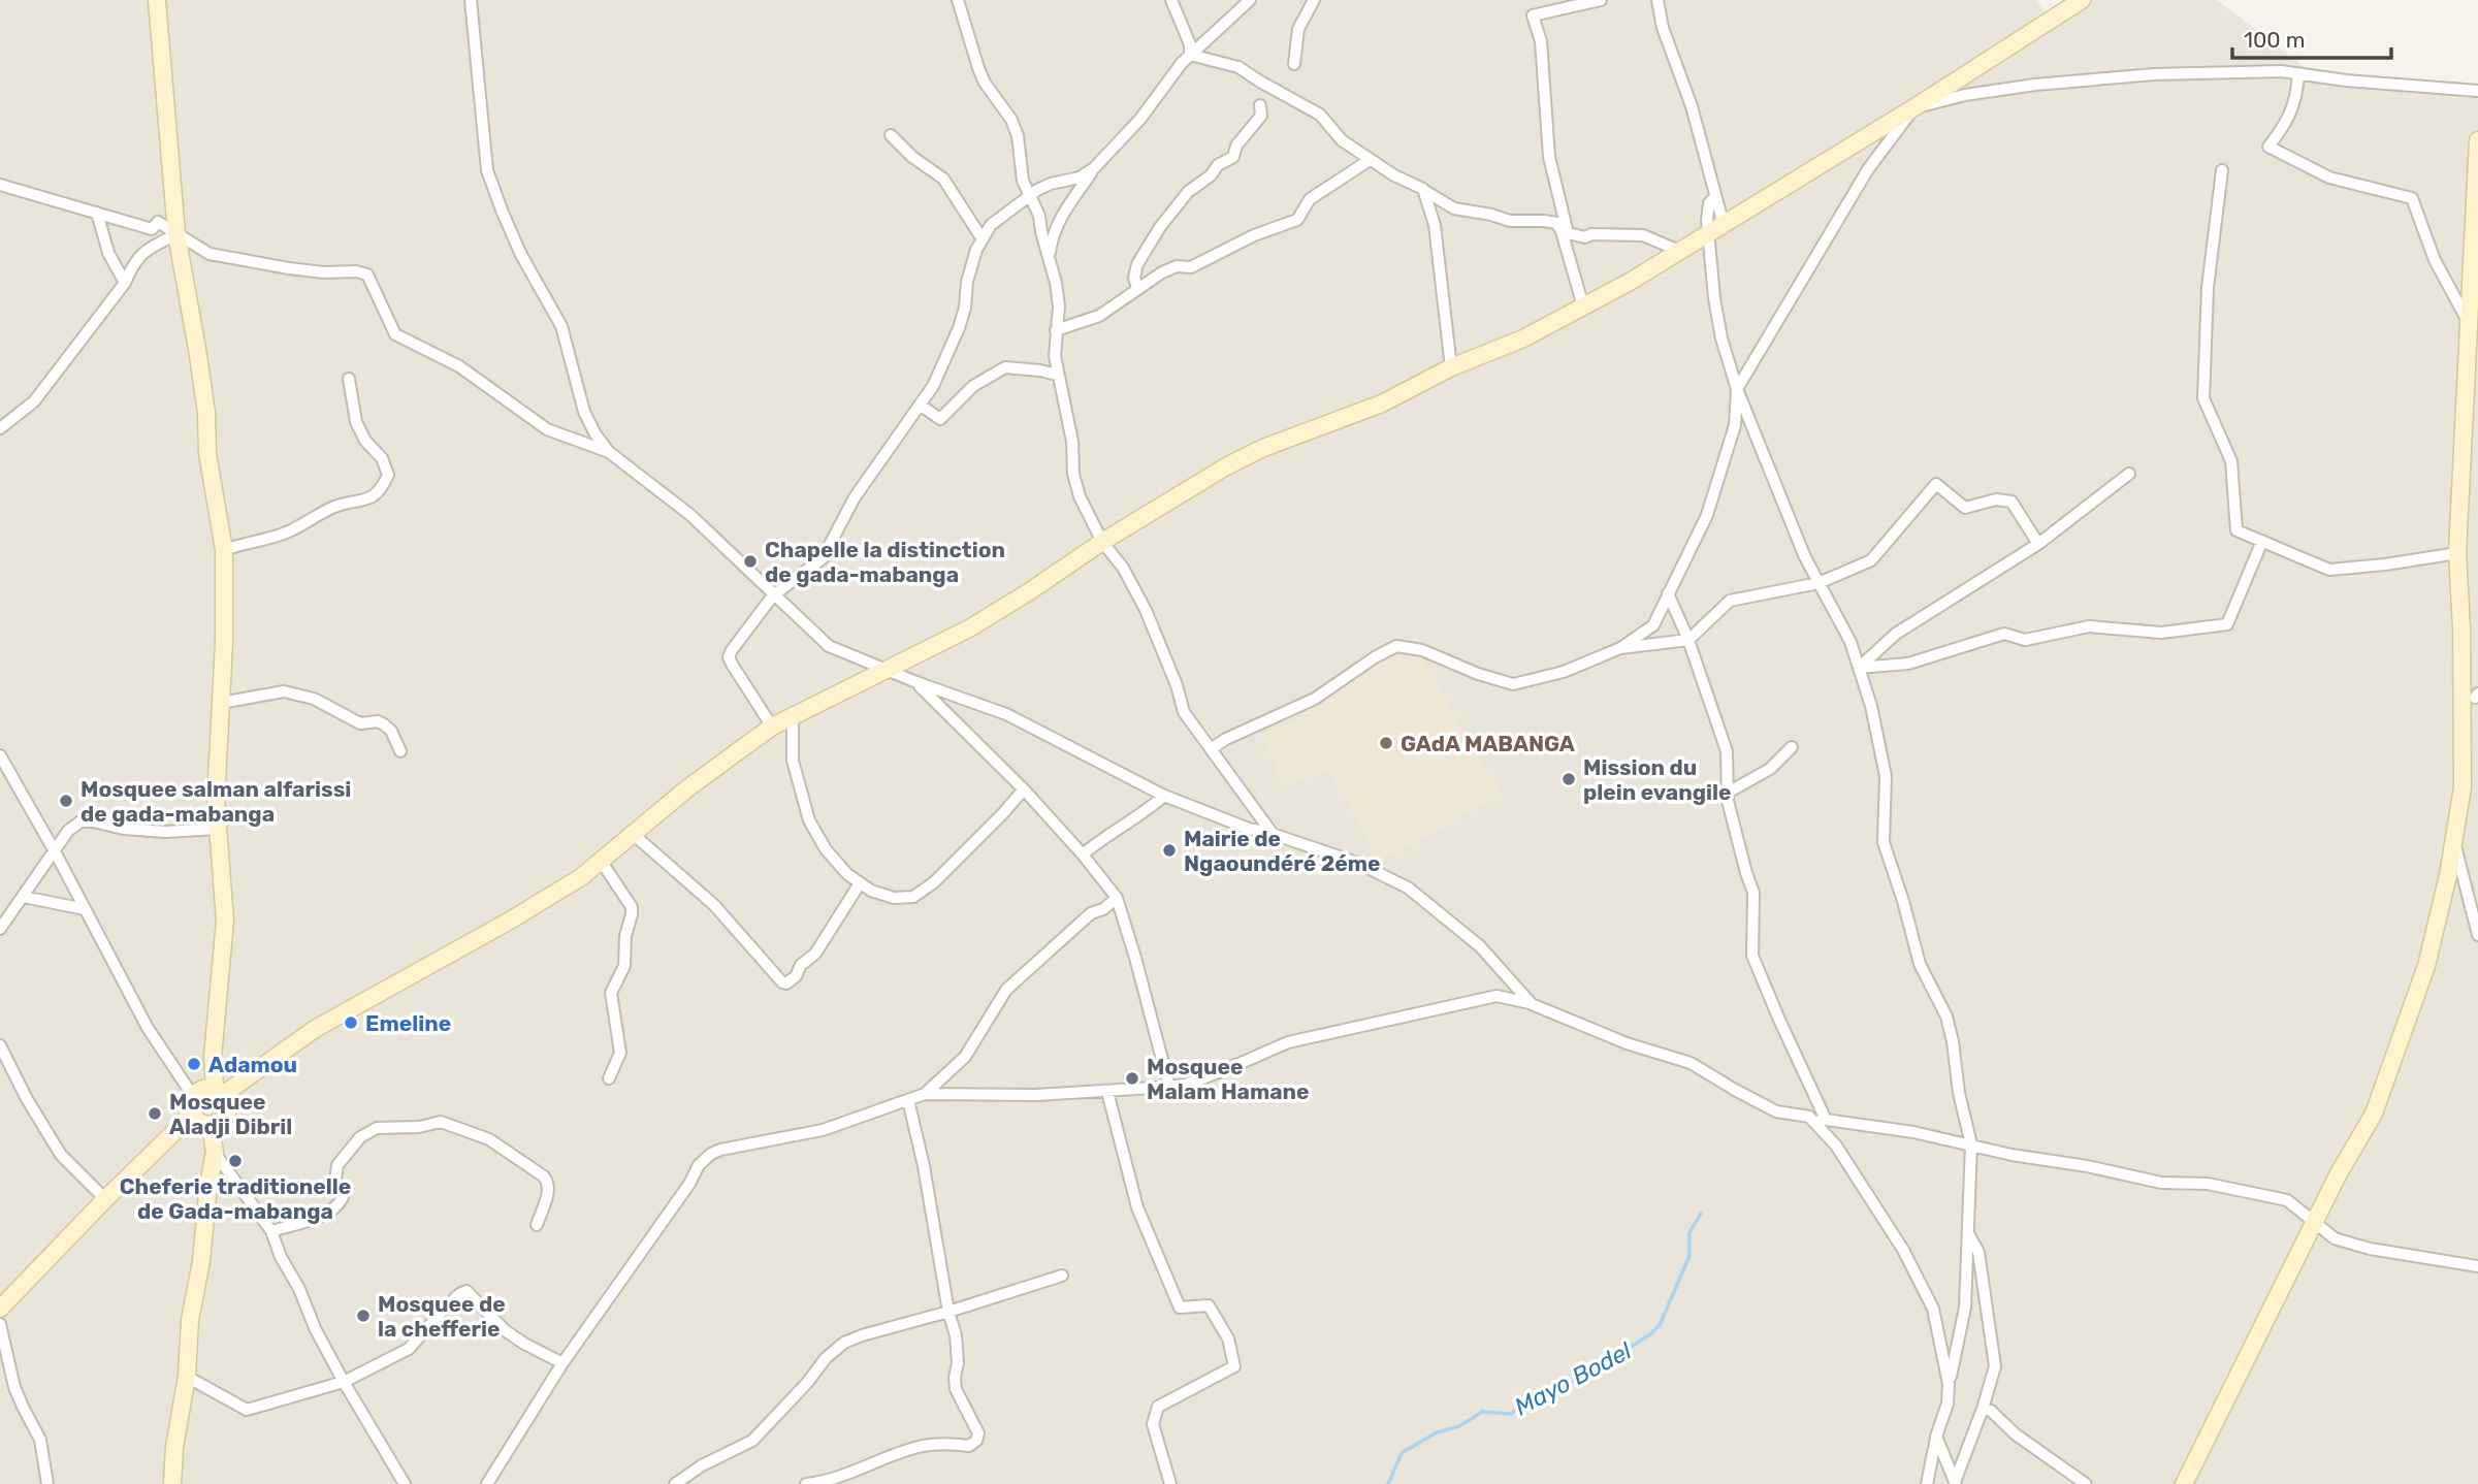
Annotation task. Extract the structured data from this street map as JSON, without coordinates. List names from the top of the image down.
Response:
{
  "water": ["Mayo Bodel"],
  "places": [
    "Chapelle la distinction de gada-mabanga",
    "GAdA MABANGA",
    "Mission du plein evangile",
    "Mosquee salman alfarissi de gada-mabanga",
    "Mairie de Ngaoundéré 2éme",
    "Emeline",
    "Adamou",
    "Mosquee Malam Hamane",
    "Mosquee Aladji Dibril",
    "Cheferie traditionelle de Gada-mabanga",
    "Mosquee de la chefferie"
  ],
  "scale_bar": "100 m"
}
